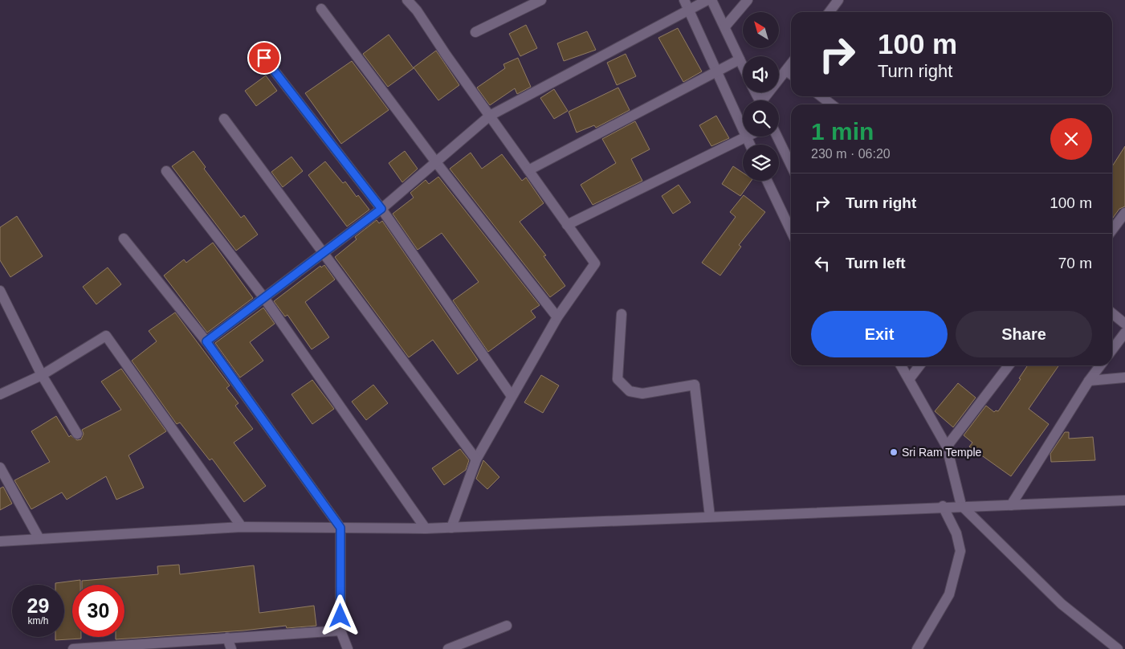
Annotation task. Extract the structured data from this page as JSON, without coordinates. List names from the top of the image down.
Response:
{
  "places": ["Sri Ram Temple"],
  "north": "top left",
  "page": {
    "turn": ["100 m", "Turn right"],
    "heading": ["1 min", "230 m · 06:20"],
    "list": [
      {
        "name": "Turn right",
        "value": "100 m"
      },
      {
        "name": "Turn left",
        "value": "70 m"
      }
    ],
    "buttons": ["Exit", "Share"],
    "speed": "29 km/h",
    "limit": "30"
  }
}
